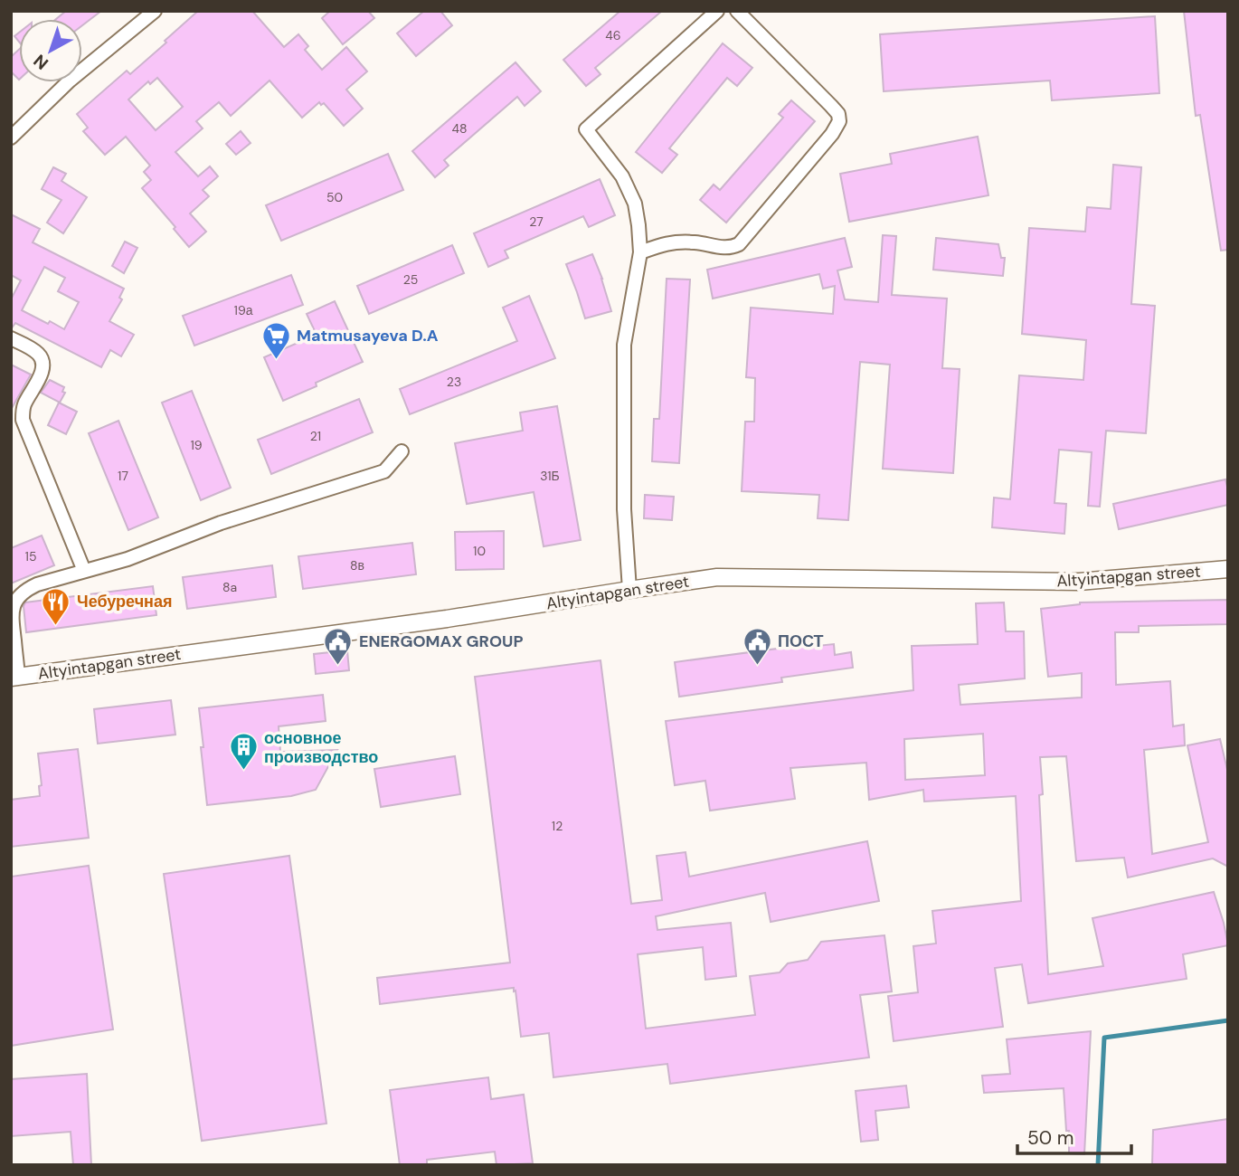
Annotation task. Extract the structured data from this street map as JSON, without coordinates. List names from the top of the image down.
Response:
{
  "streets": {
    "street": ["Altyintapgan street"]
  },
  "places": {
    "supermarket": ["Matmusayeva D.A"],
    "restaurant": ["Чебуречная"],
    "public building": ["ENERGOMAX GROUP", "ПОСТ"],
    "building": ["основное производство"]
  },
  "house_numbers": [
    "46",
    "48",
    "50",
    "27",
    "25",
    "19а",
    "23",
    "21",
    "19",
    "17",
    "31Б",
    "10",
    "15",
    "8в",
    "8a",
    "12"
  ],
  "scale_bar": "50 m",
  "north": "bottom left"
}
